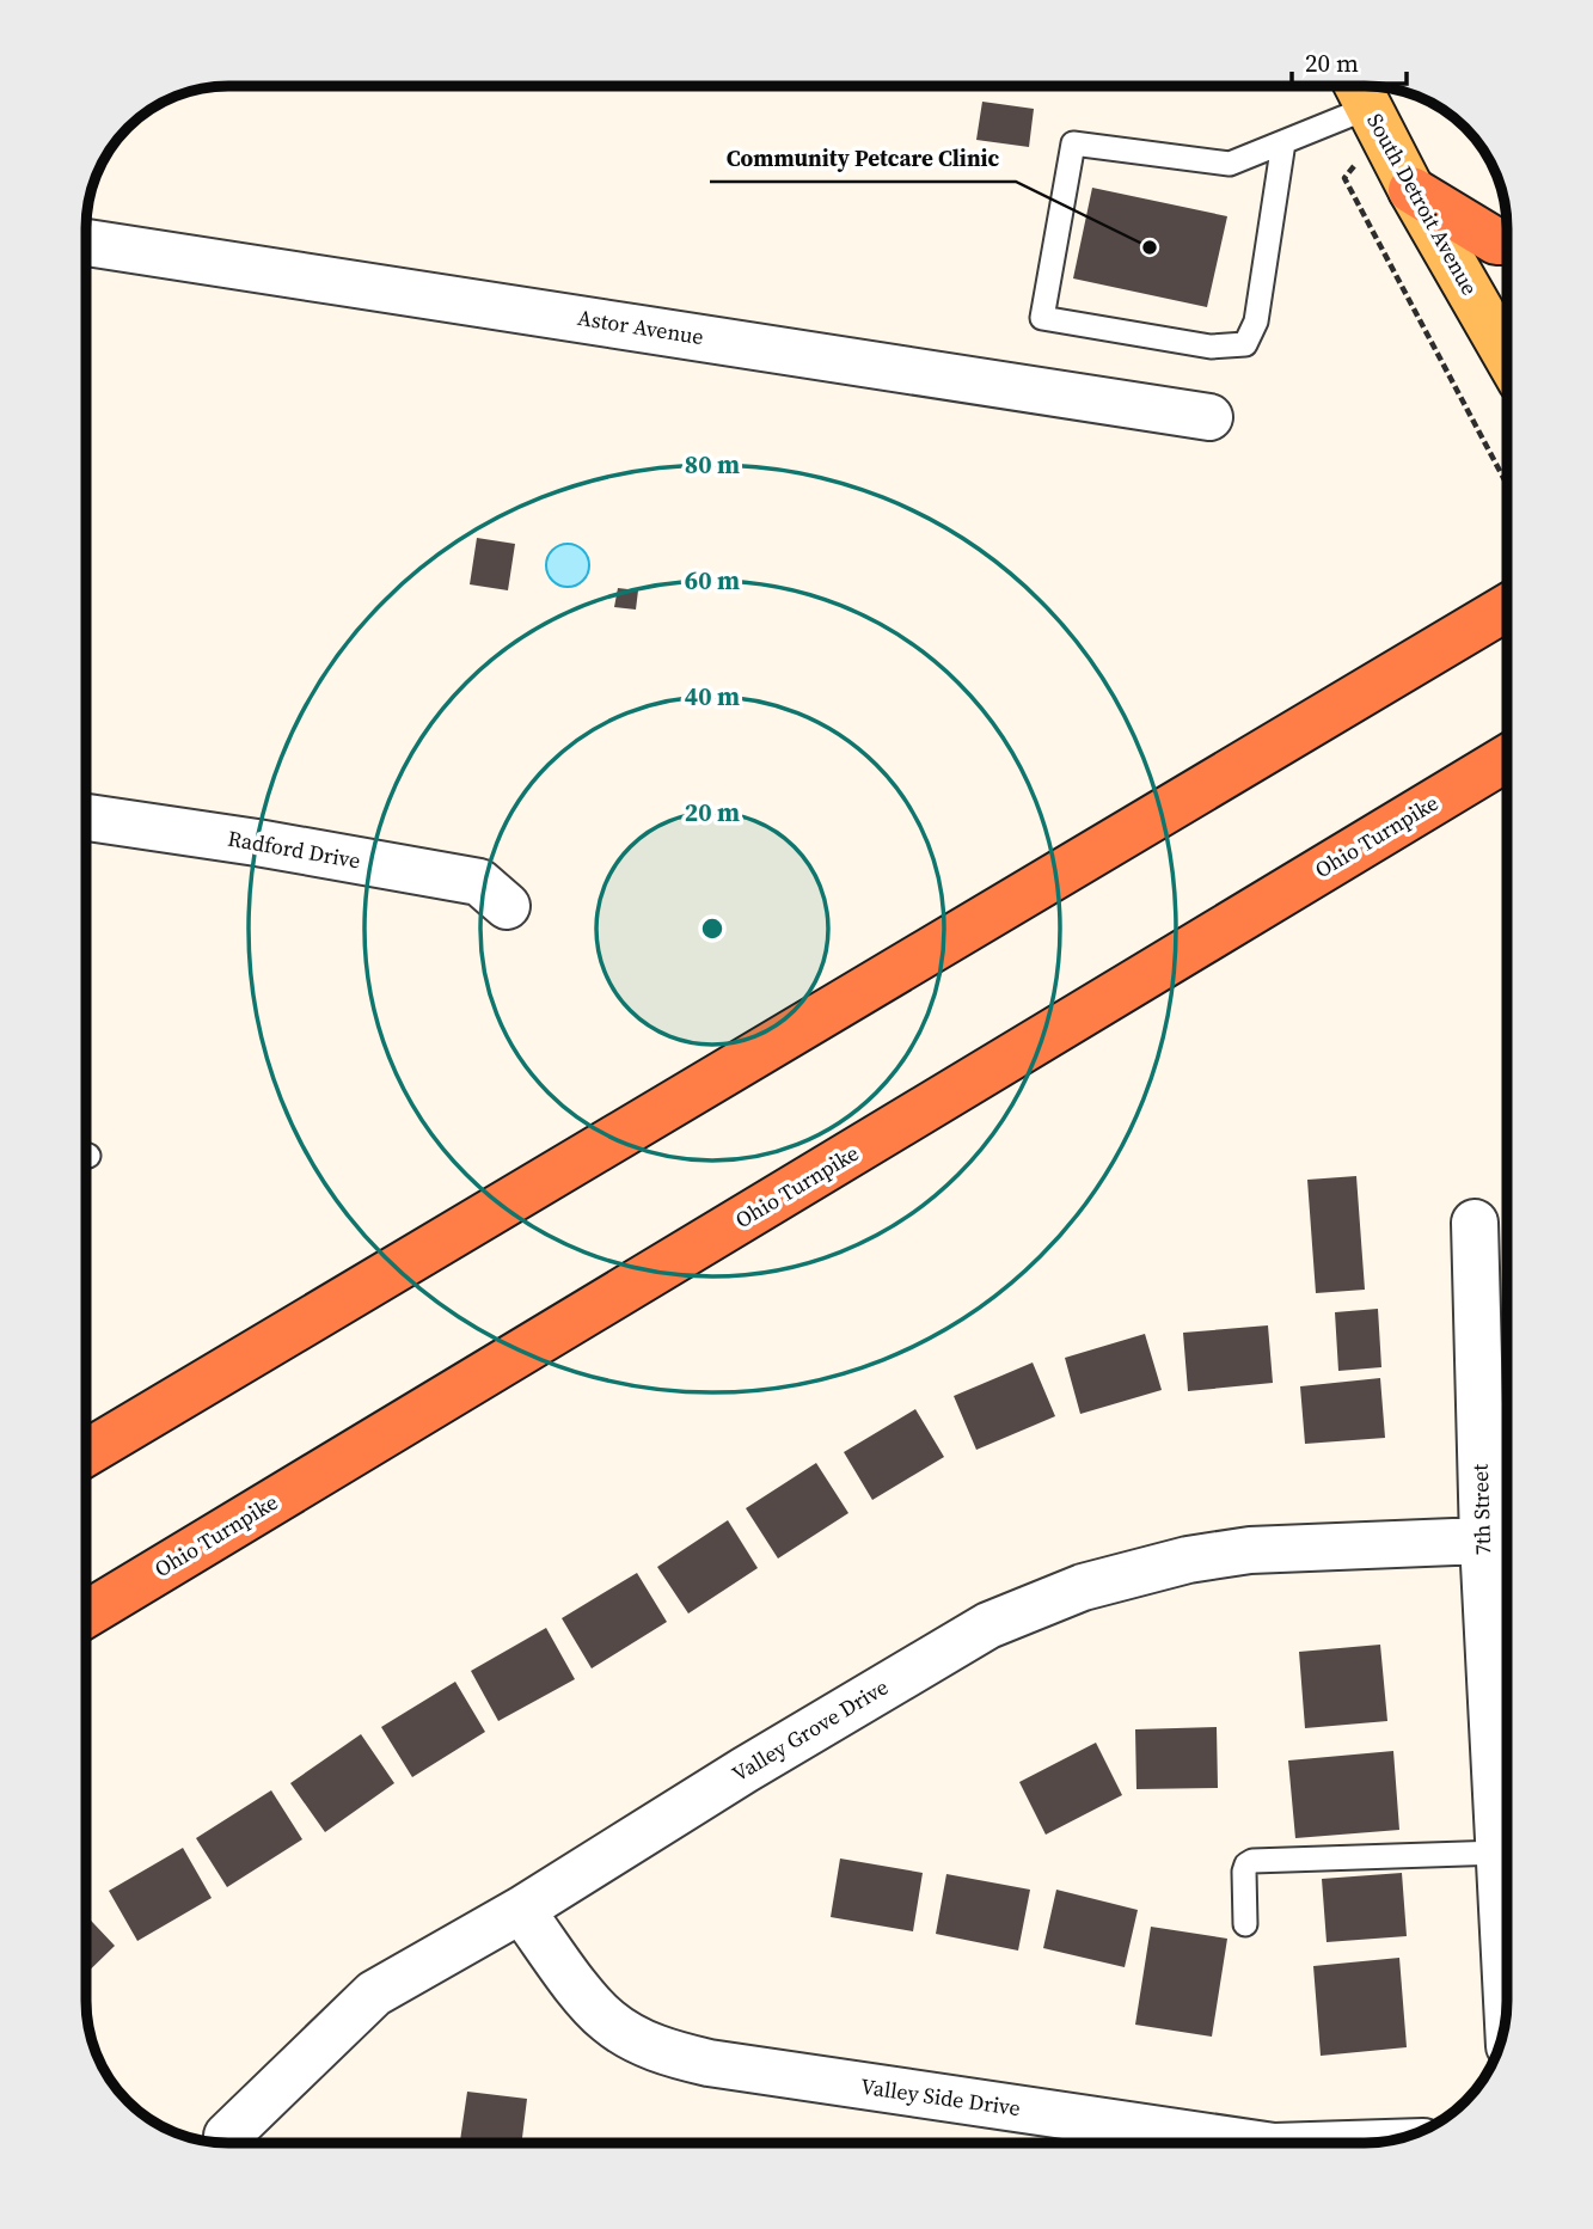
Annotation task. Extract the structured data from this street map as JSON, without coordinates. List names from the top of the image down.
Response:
{
  "streets": {
    "highway": ["Ohio Turnpike"],
    "main road": ["South Detroit Avenue"],
    "street": [
      "Astor Avenue",
      "Radford Drive",
      "7th Street",
      "Valley Grove Drive",
      "Valley Side Drive"
    ]
  },
  "crossings": [
    ["7th Street", "Valley Grove Drive"],
    ["Valley Grove Drive", "Valley Side Drive"]
  ],
  "places": ["Community Petcare Clinic"],
  "scale_bar": "20 m",
  "rings": [
    "80 m",
    "60 m",
    "40 m",
    "20 m"
  ]
}
